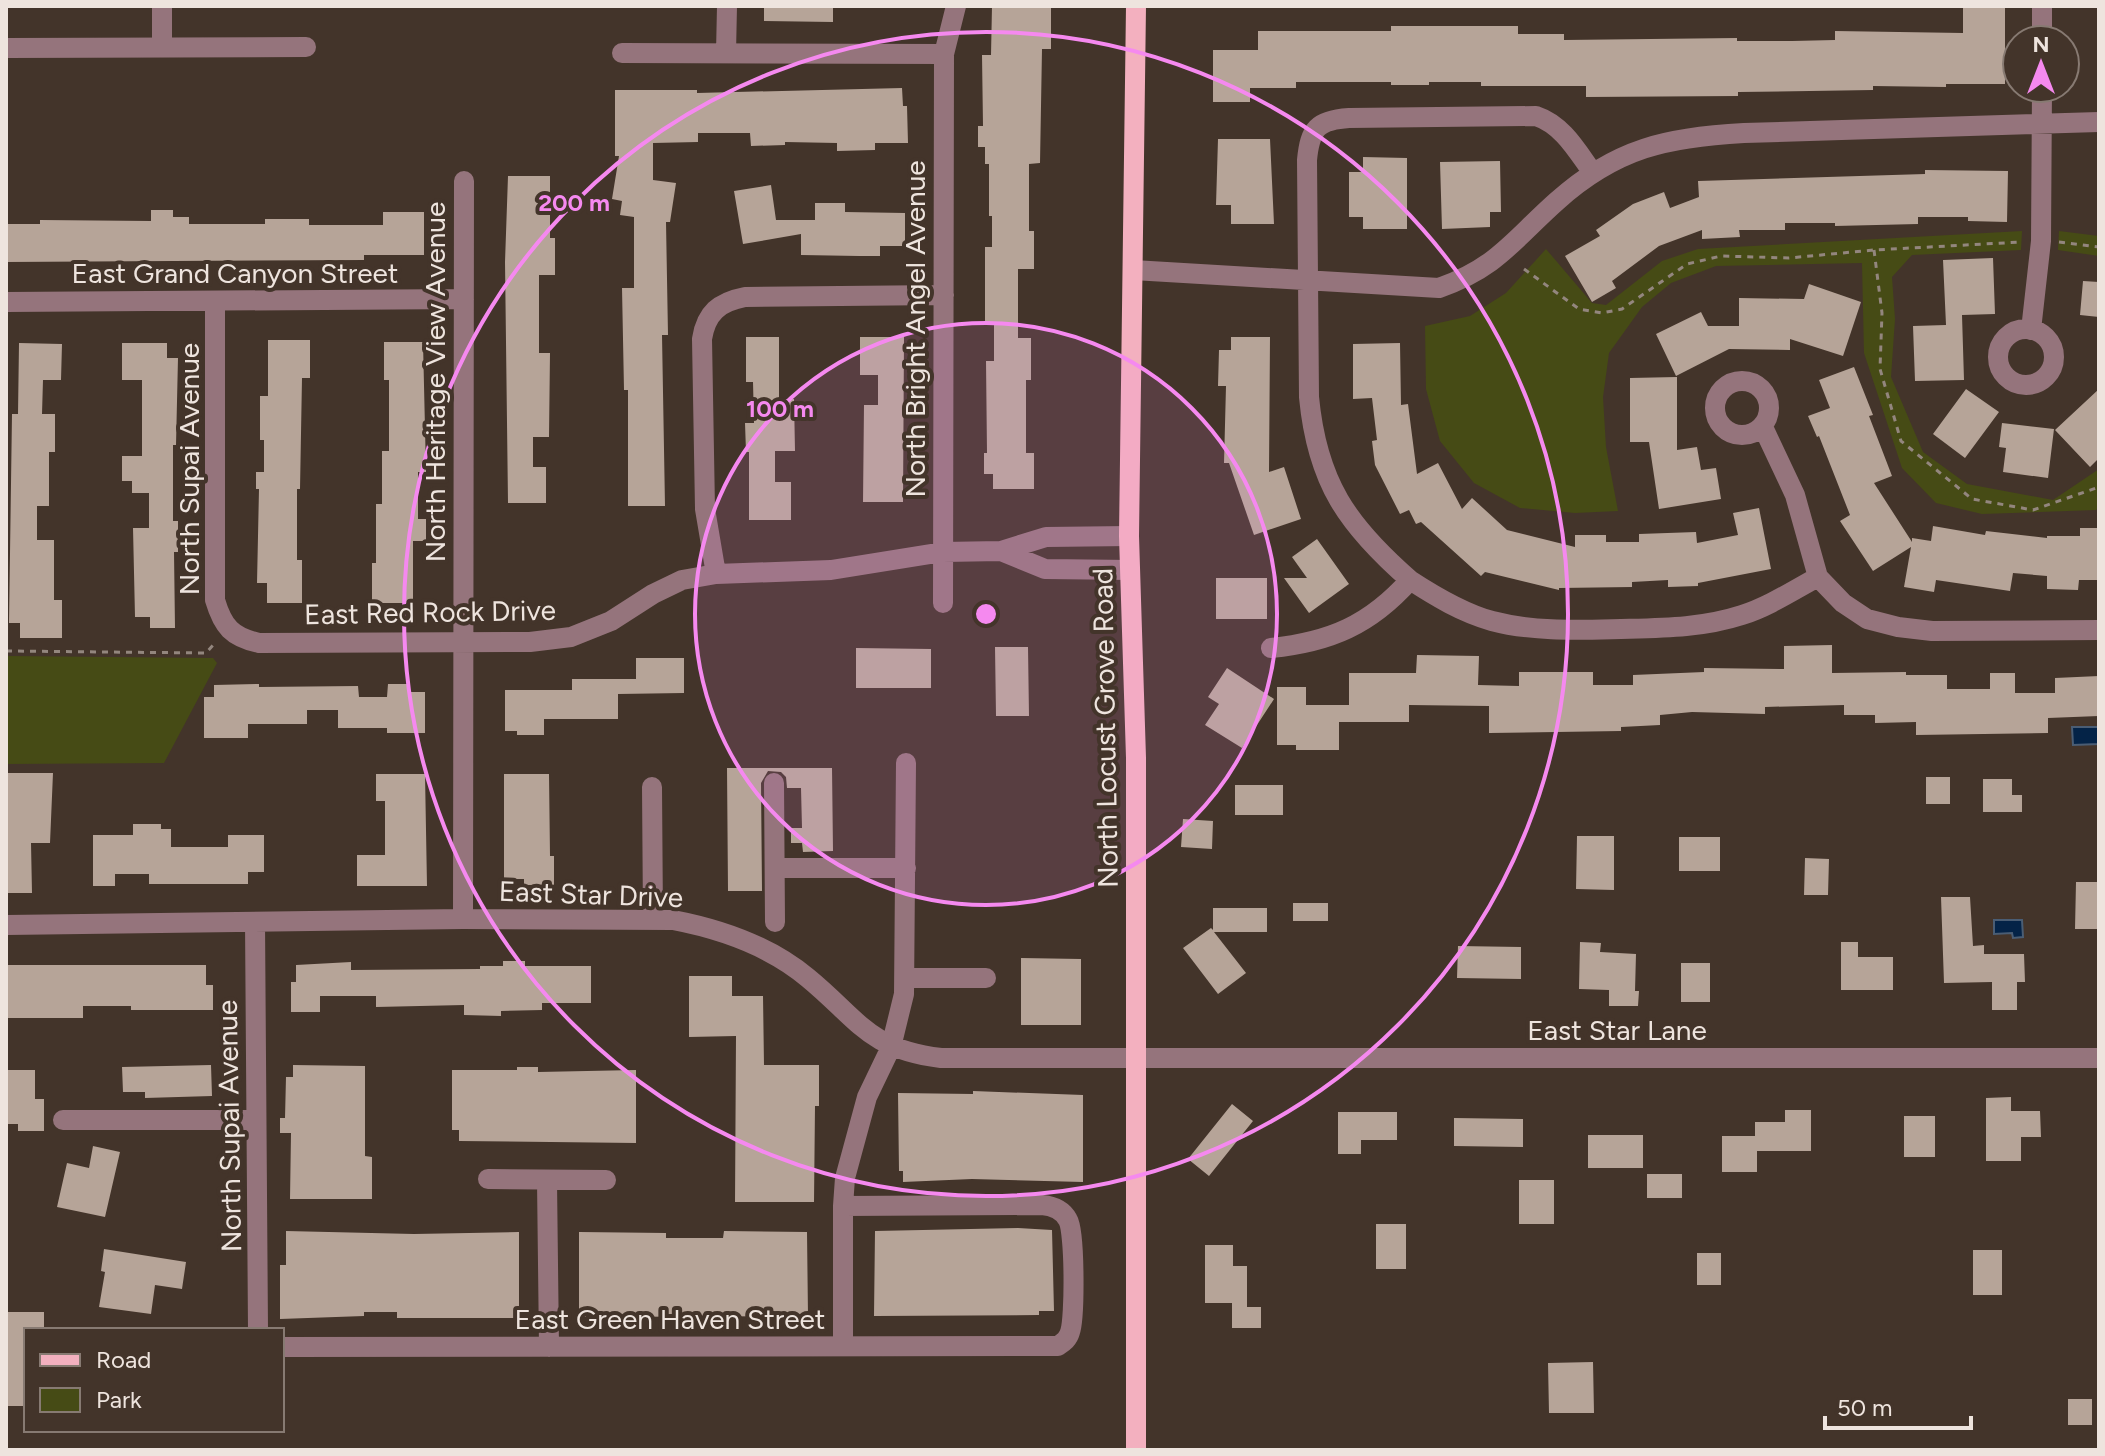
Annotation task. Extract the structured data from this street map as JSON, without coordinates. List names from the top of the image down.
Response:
{
  "streets": {
    "main road": ["North Locust Grove Road"],
    "street": [
      "East Grand Canyon Street",
      "North Bright Angel Avenue",
      "North Heritage View Avenue",
      "North Supai Avenue",
      "East Red Rock Drive",
      "East Star Drive",
      "East Star Lane",
      "East Green Haven Street"
    ]
  },
  "crossings": [
    ["East Grand Canyon Street", "North Heritage View Avenue"],
    ["East Grand Canyon Street", "North Supai Avenue"],
    ["North Bright Angel Avenue", "East Red Rock Drive"],
    ["North Heritage View Avenue", "East Red Rock Drive"],
    ["North Heritage View Avenue", "East Star Drive"],
    ["North Supai Avenue", "East Red Rock Drive"],
    ["North Supai Avenue", "East Star Drive"],
    ["East Red Rock Drive", "North Locust Grove Road"],
    ["North Locust Grove Road", "East Star Drive"],
    ["North Locust Grove Road", "East Star Lane"],
    ["East Star Drive", "East Star Lane"]
  ],
  "legend": ["Road", "Park"],
  "scale_bar": "50 m",
  "north": "top",
  "rings": ["200 m", "100 m"]
}
